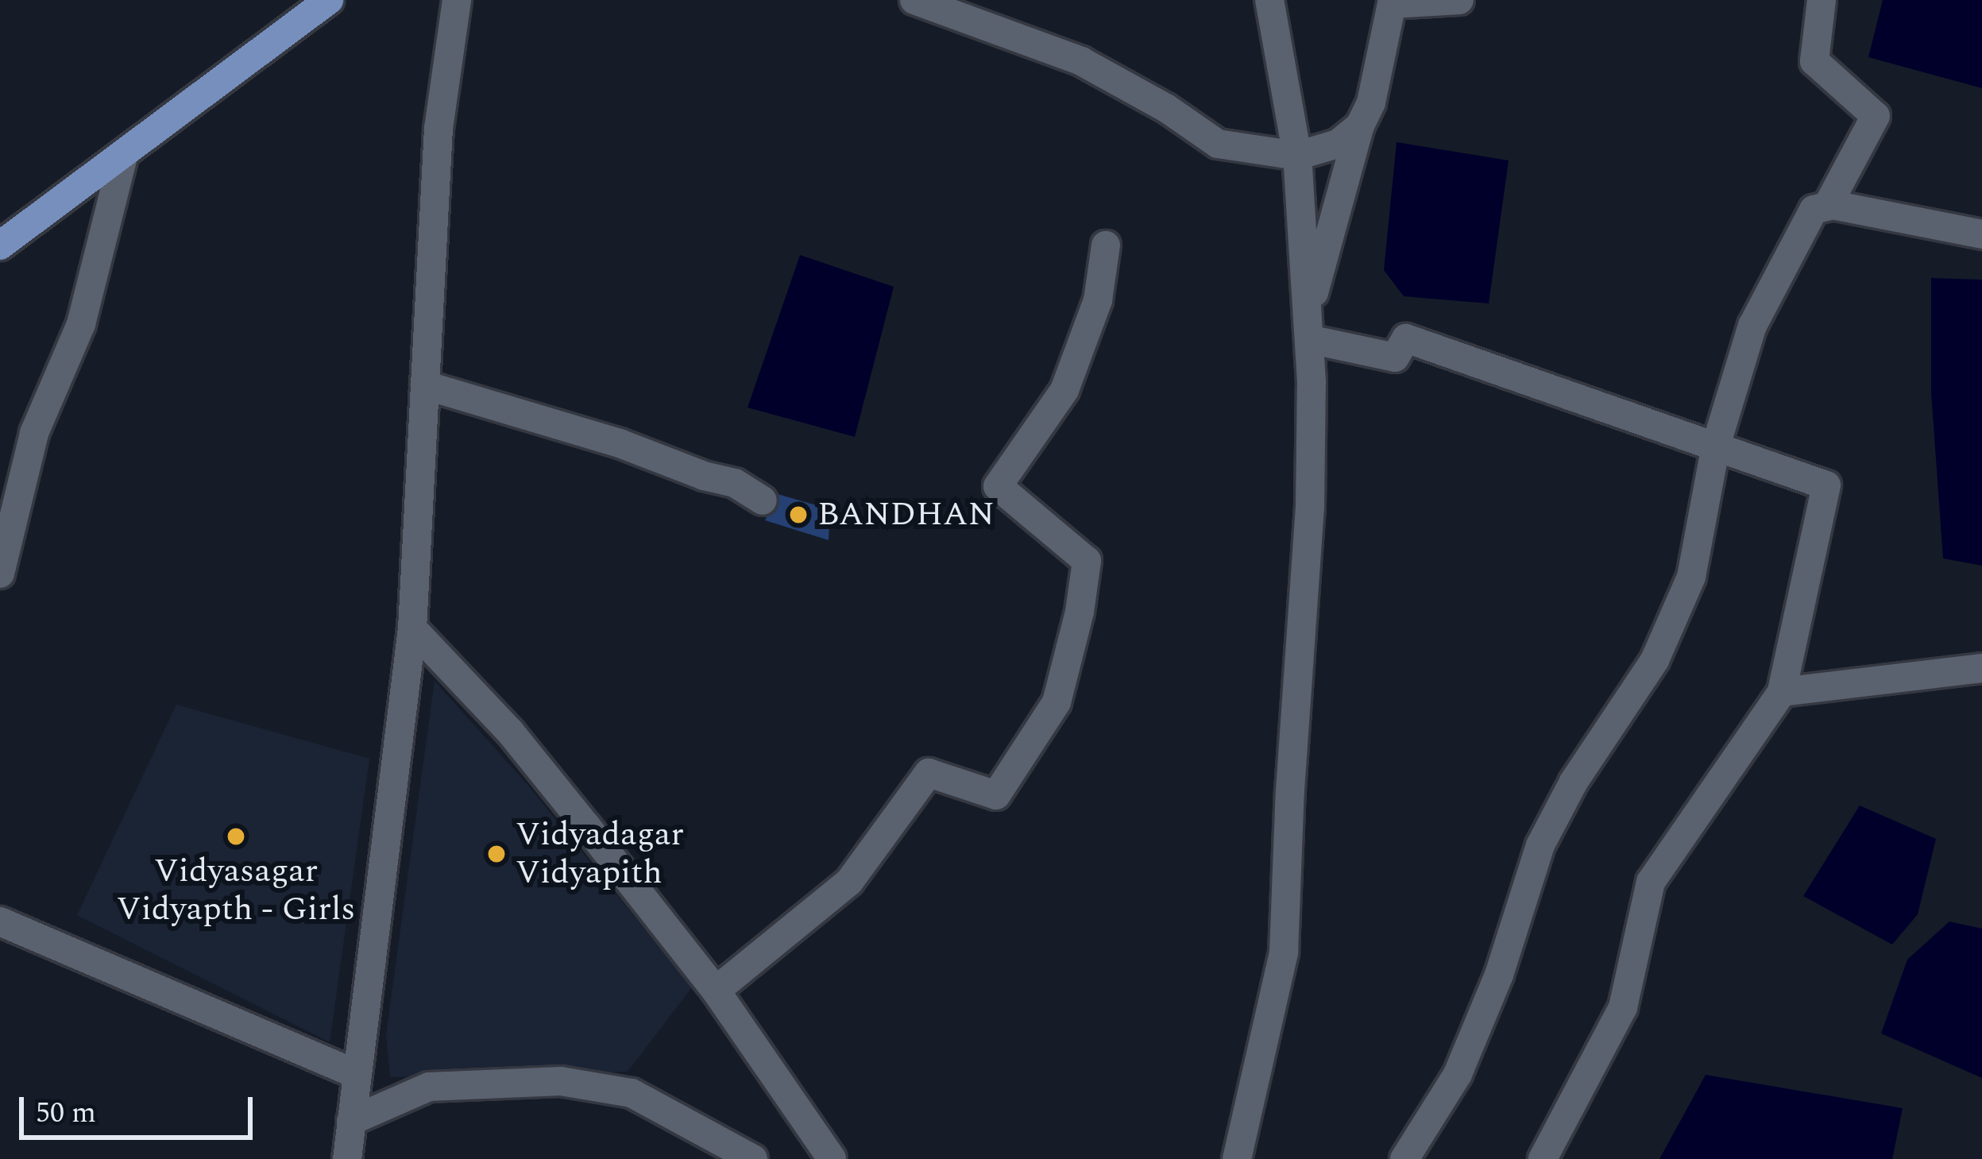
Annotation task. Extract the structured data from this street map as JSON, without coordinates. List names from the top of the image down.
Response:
{
  "places": ["BANDHAN", "Vidyasagar Vidyapth - Girls", "Vidyadagar Vidyapith"],
  "scale_bar": "50 m"
}
